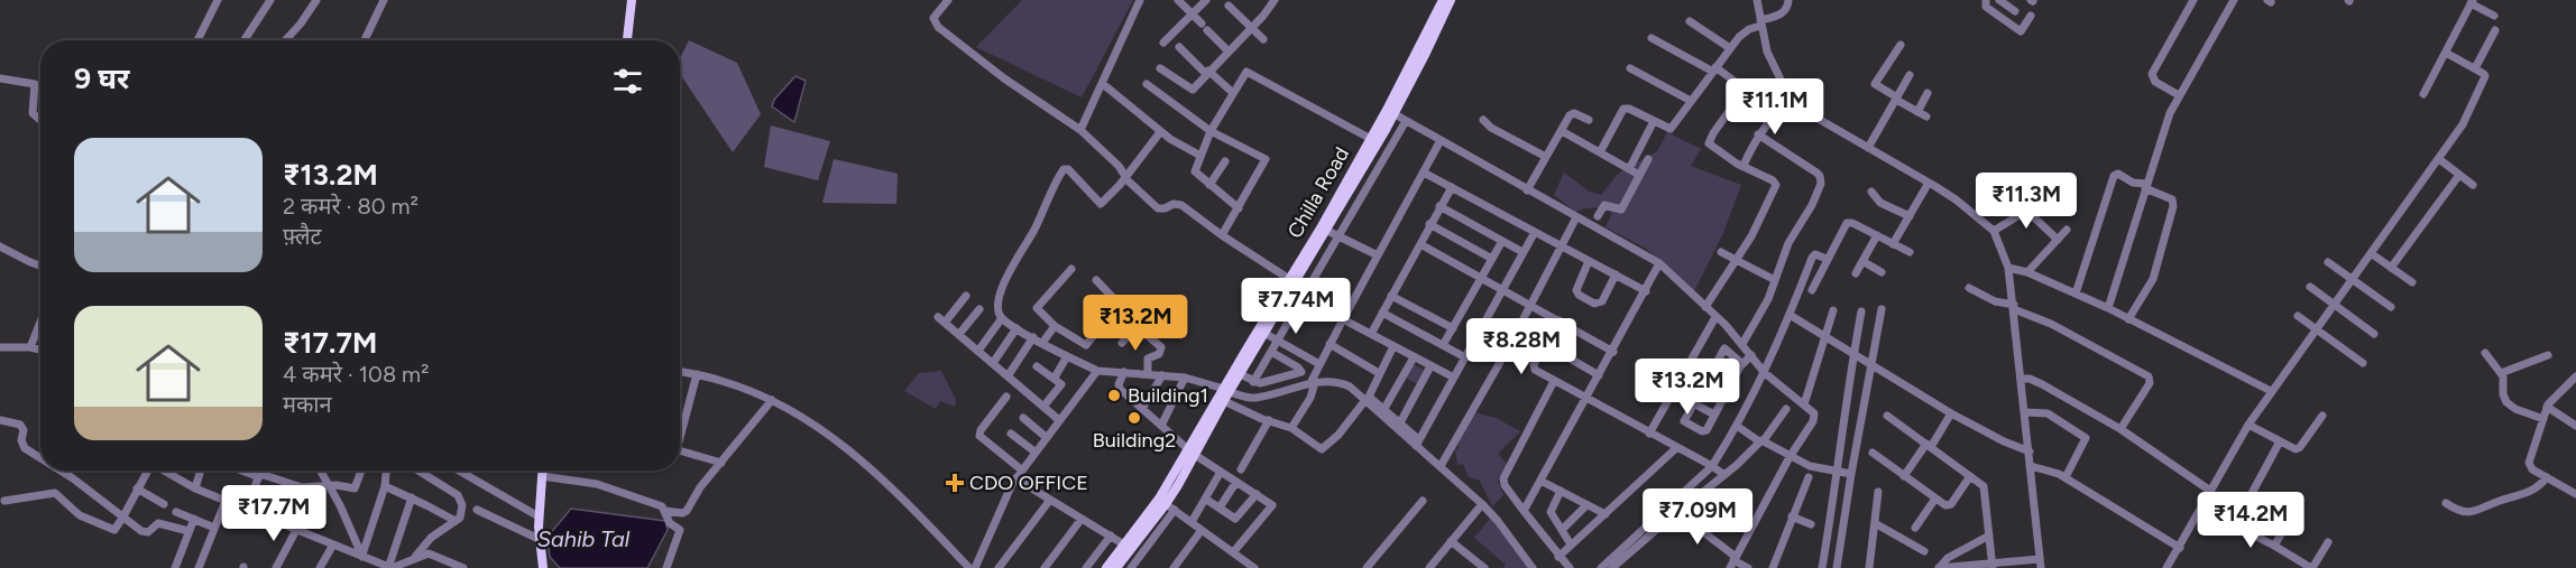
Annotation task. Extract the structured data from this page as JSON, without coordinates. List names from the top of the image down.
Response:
{
  "streets": {
    "main road": ["Chilla Road"]
  },
  "water": ["Sahib Tal"],
  "places": {
    "other": ["Building1", "Building2"],
    "health": ["CDO OFFICE"]
  },
  "page": {
    "heading": "9 घर",
    "price": [
      "₹11.1M",
      "₹11.3M",
      "₹7.74M",
      "₹13.2M",
      "₹8.28M",
      "₹13.2M",
      "₹17.7M",
      "₹7.09M",
      "₹14.2M"
    ],
    "list": [
      {
        "name": "₹13.2M",
        "note": "2 कमरे · 80 m² · फ़्लैट"
      },
      {
        "name": "₹17.7M",
        "note": "4 कमरे · 108 m² · मकान"
      }
    ]
  }
}
